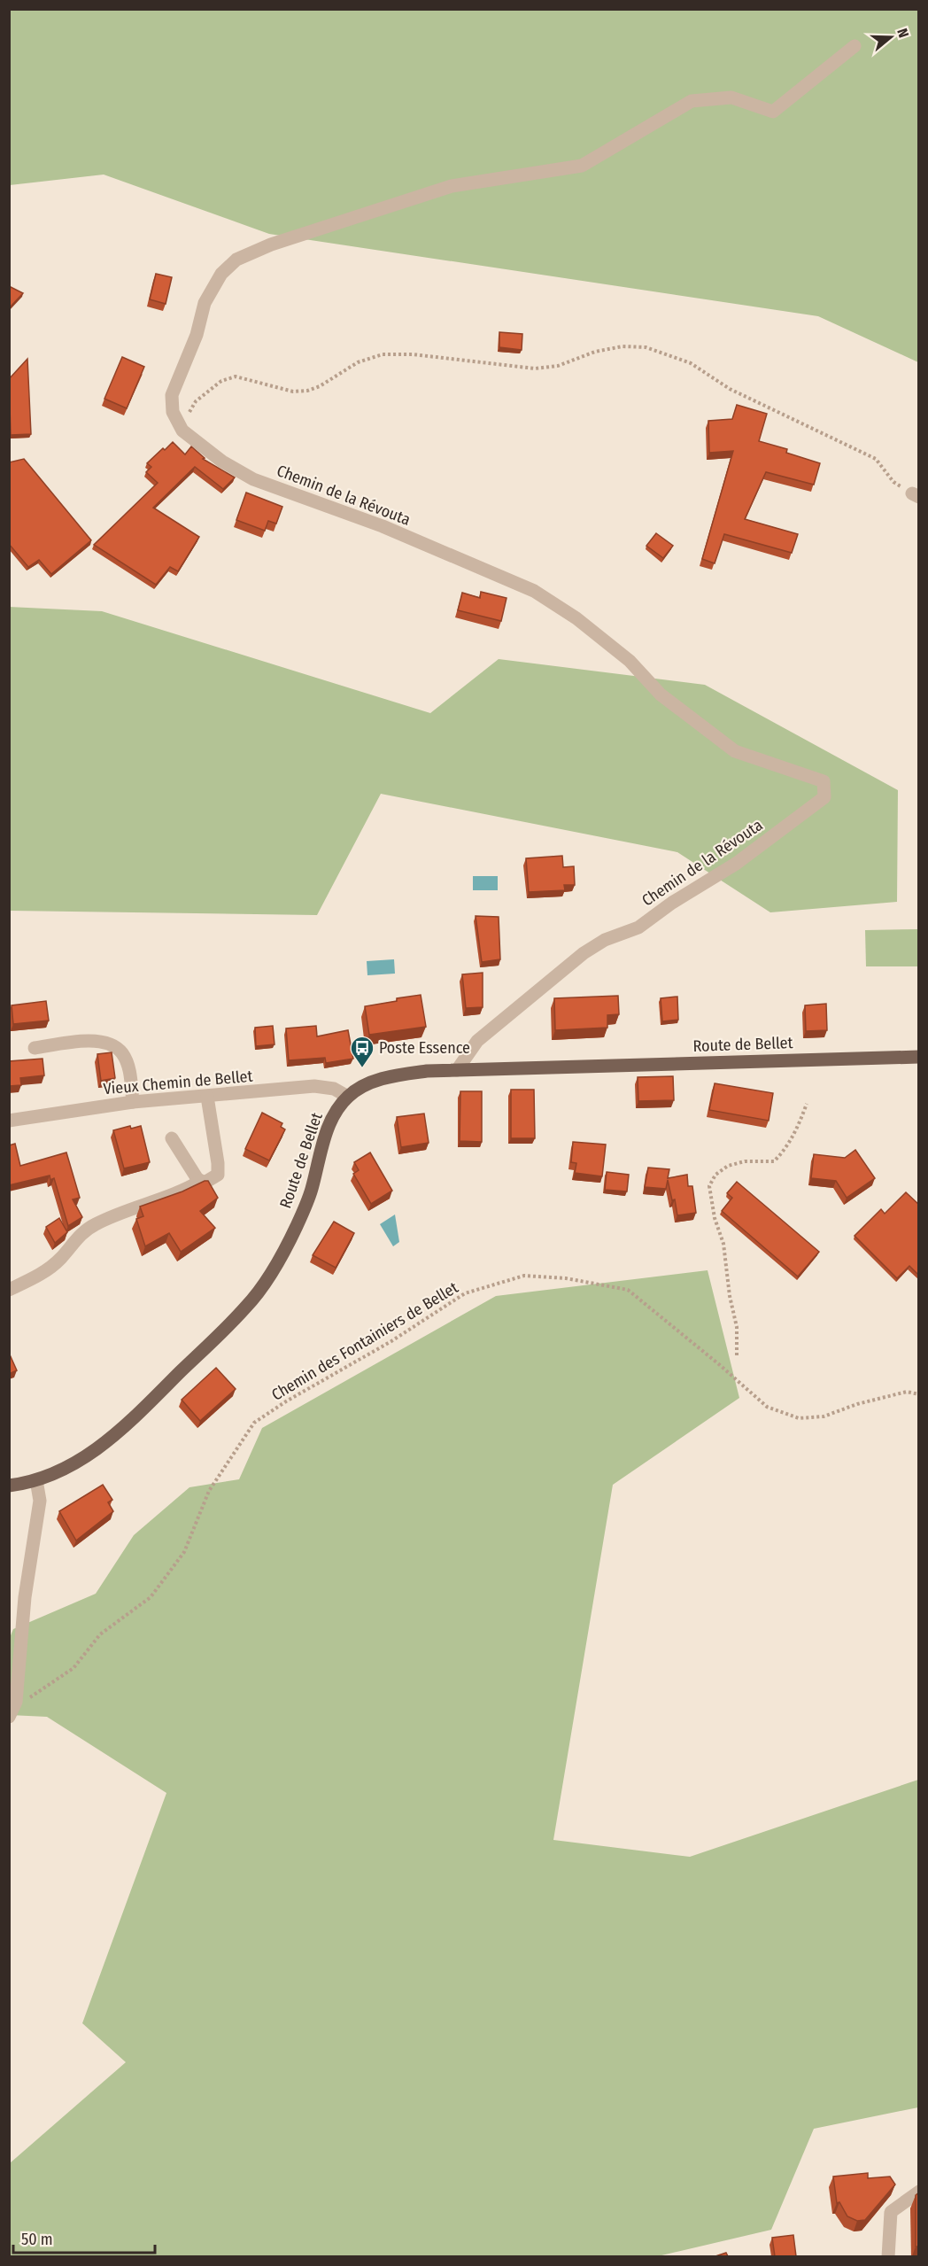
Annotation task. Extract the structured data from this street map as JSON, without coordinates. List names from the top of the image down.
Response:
{
  "streets": {
    "main road": ["Route de Bellet"],
    "street": ["Chemin de la Révouta", "Vieux Chemin de Bellet"],
    "path": ["Chemin des Fontainiers de Bellet"]
  },
  "crossings": [
    ["Chemin de la Révouta", "Route de Bellet"],
    ["Route de Bellet", "Vieux Chemin de Bellet"]
  ],
  "places": {
    "bus stop": ["Poste Essence"]
  },
  "scale_bar": "50 m",
  "north": "right"
}
